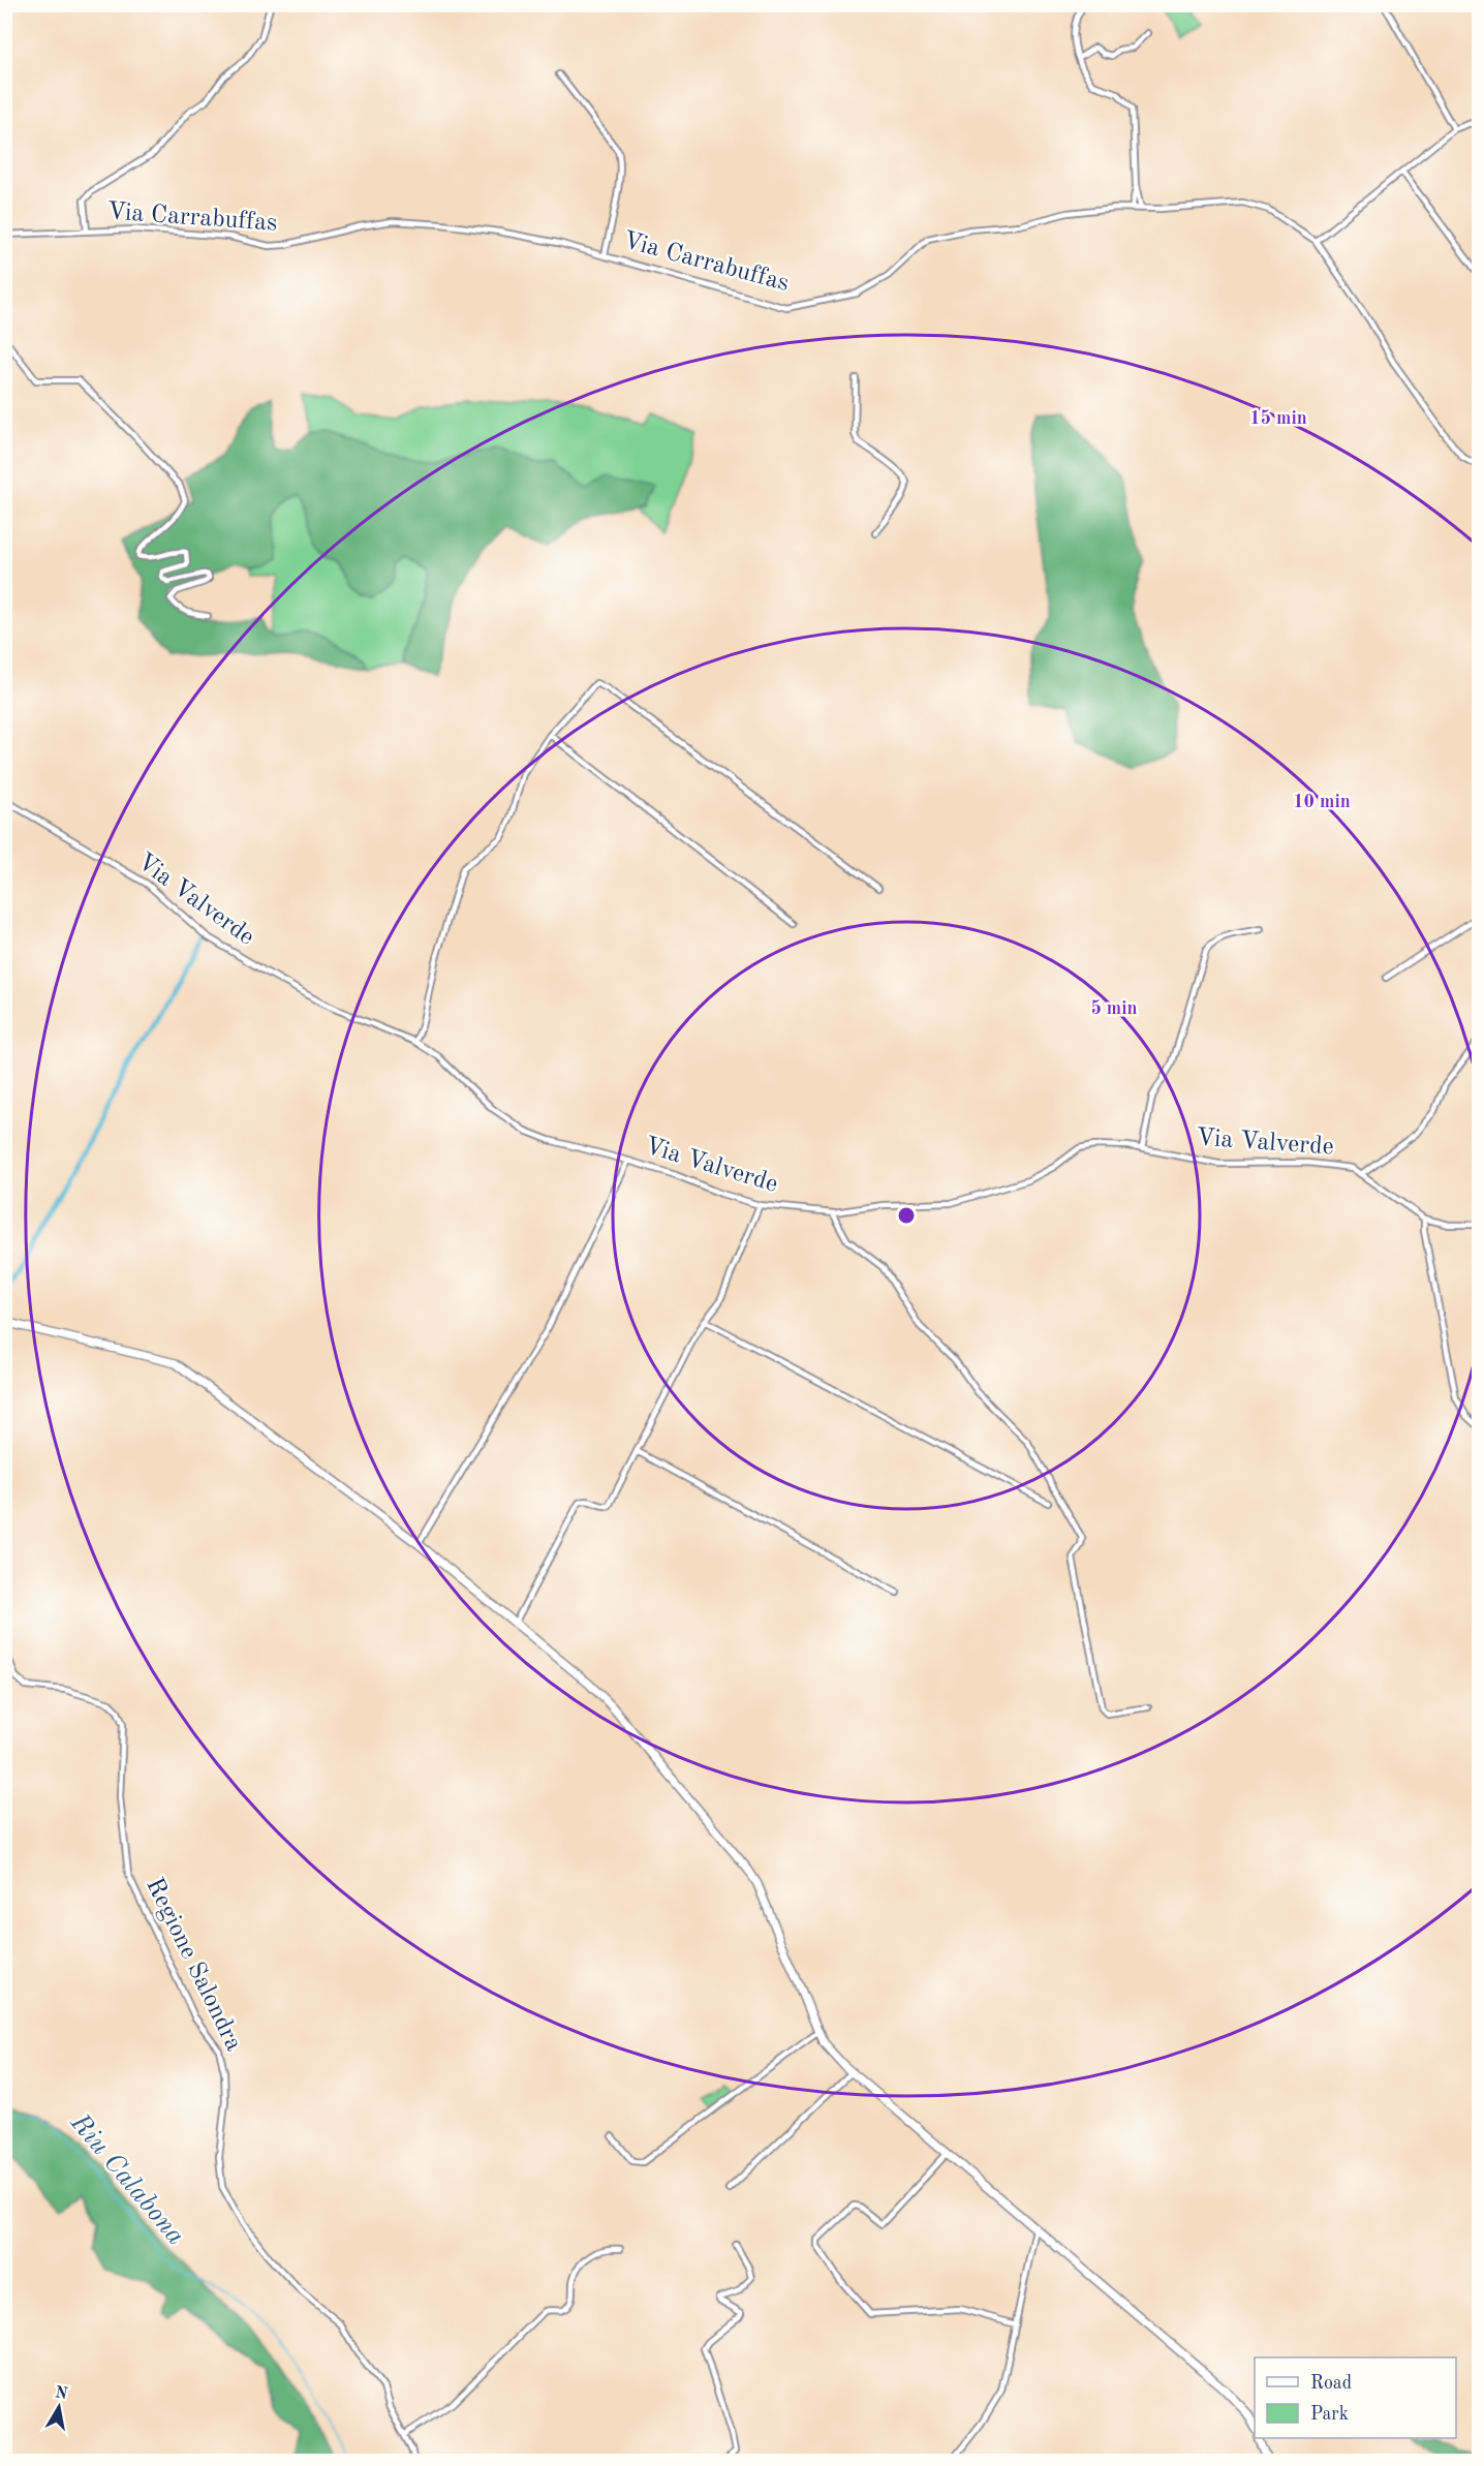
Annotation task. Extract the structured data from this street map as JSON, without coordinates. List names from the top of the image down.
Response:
{
  "streets": {
    "street": ["Via Carrabuffas", "Via Valverde", "Regione Salondra"]
  },
  "water": ["Riu Calabona"],
  "legend": ["Road", "Park"],
  "north": "top",
  "rings": ["15 min", "10 min", "5 min"]
}
